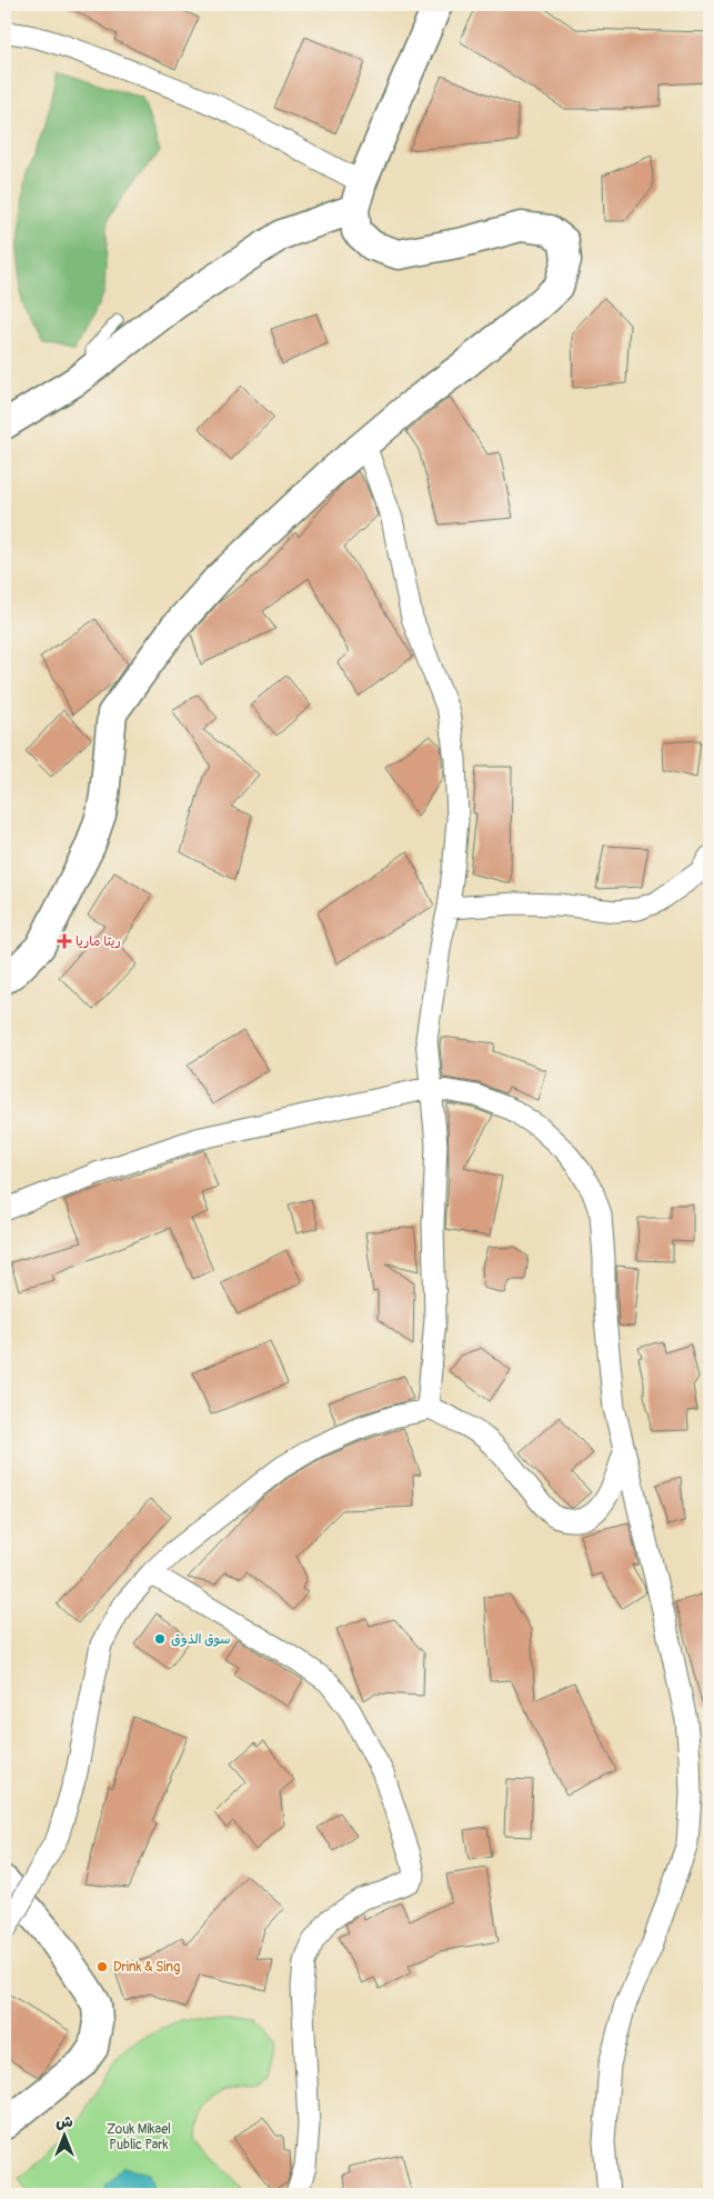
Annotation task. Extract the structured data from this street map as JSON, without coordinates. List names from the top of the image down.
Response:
{
  "parks": ["Zouk Mikael Public Park"],
  "places": {
    "health": ["ريتا ماريا"],
    "other": ["سوق الذوق", "Drink & Sing"]
  },
  "north": "top"
}
